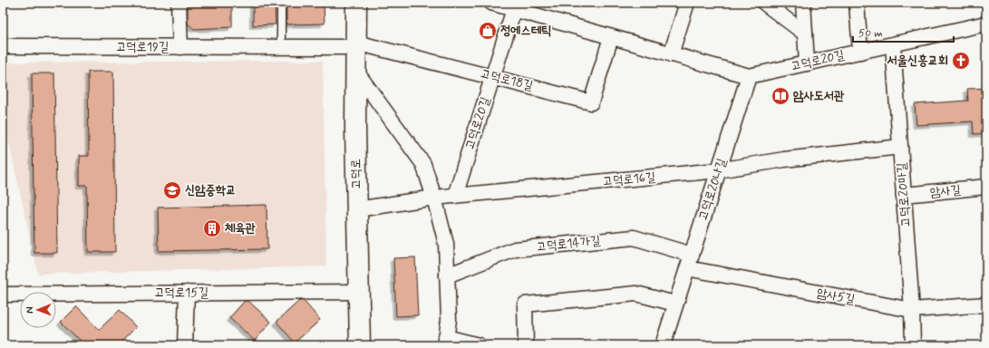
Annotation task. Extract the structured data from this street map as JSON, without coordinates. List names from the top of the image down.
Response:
{
  "streets": {
    "main road": ["고덕로"],
    "street": [
      "고덕로19길",
      "고덕로20길",
      "고덕로18길",
      "고덕로16길",
      "고덕로20나길",
      "암사길",
      "고덕로20마길",
      "고덕로14가길",
      "고덕로15길",
      "암사5길"
    ]
  },
  "crossings": [
    ["고덕로19길", "고덕로18길"],
    ["고덕로19길", "고덕로"],
    ["고덕로20길", "고덕로18길"],
    ["고덕로20길", "고덕로16길"],
    ["고덕로20길", "고덕로20나길"],
    ["고덕로20길", "고덕로20마길"],
    ["고덕로18길", "고덕로"],
    ["고덕로", "고덕로16길"],
    ["고덕로", "고덕로15길"],
    ["고덕로16길", "고덕로20나길"],
    ["고덕로16길", "고덕로20마길"],
    ["고덕로20나길", "고덕로14가길"],
    ["고덕로20나길", "암사5길"],
    ["암사길", "고덕로20마길"],
    ["고덕로20마길", "암사5길"]
  ],
  "places": {
    "shop": ["정에스테틱"],
    "church": ["서울신흥교회"],
    "library": ["암사도서관"],
    "school or university": ["신암중학교"],
    "building": ["체육관"]
  },
  "scale_bar": "50 m",
  "north": "left"
}
